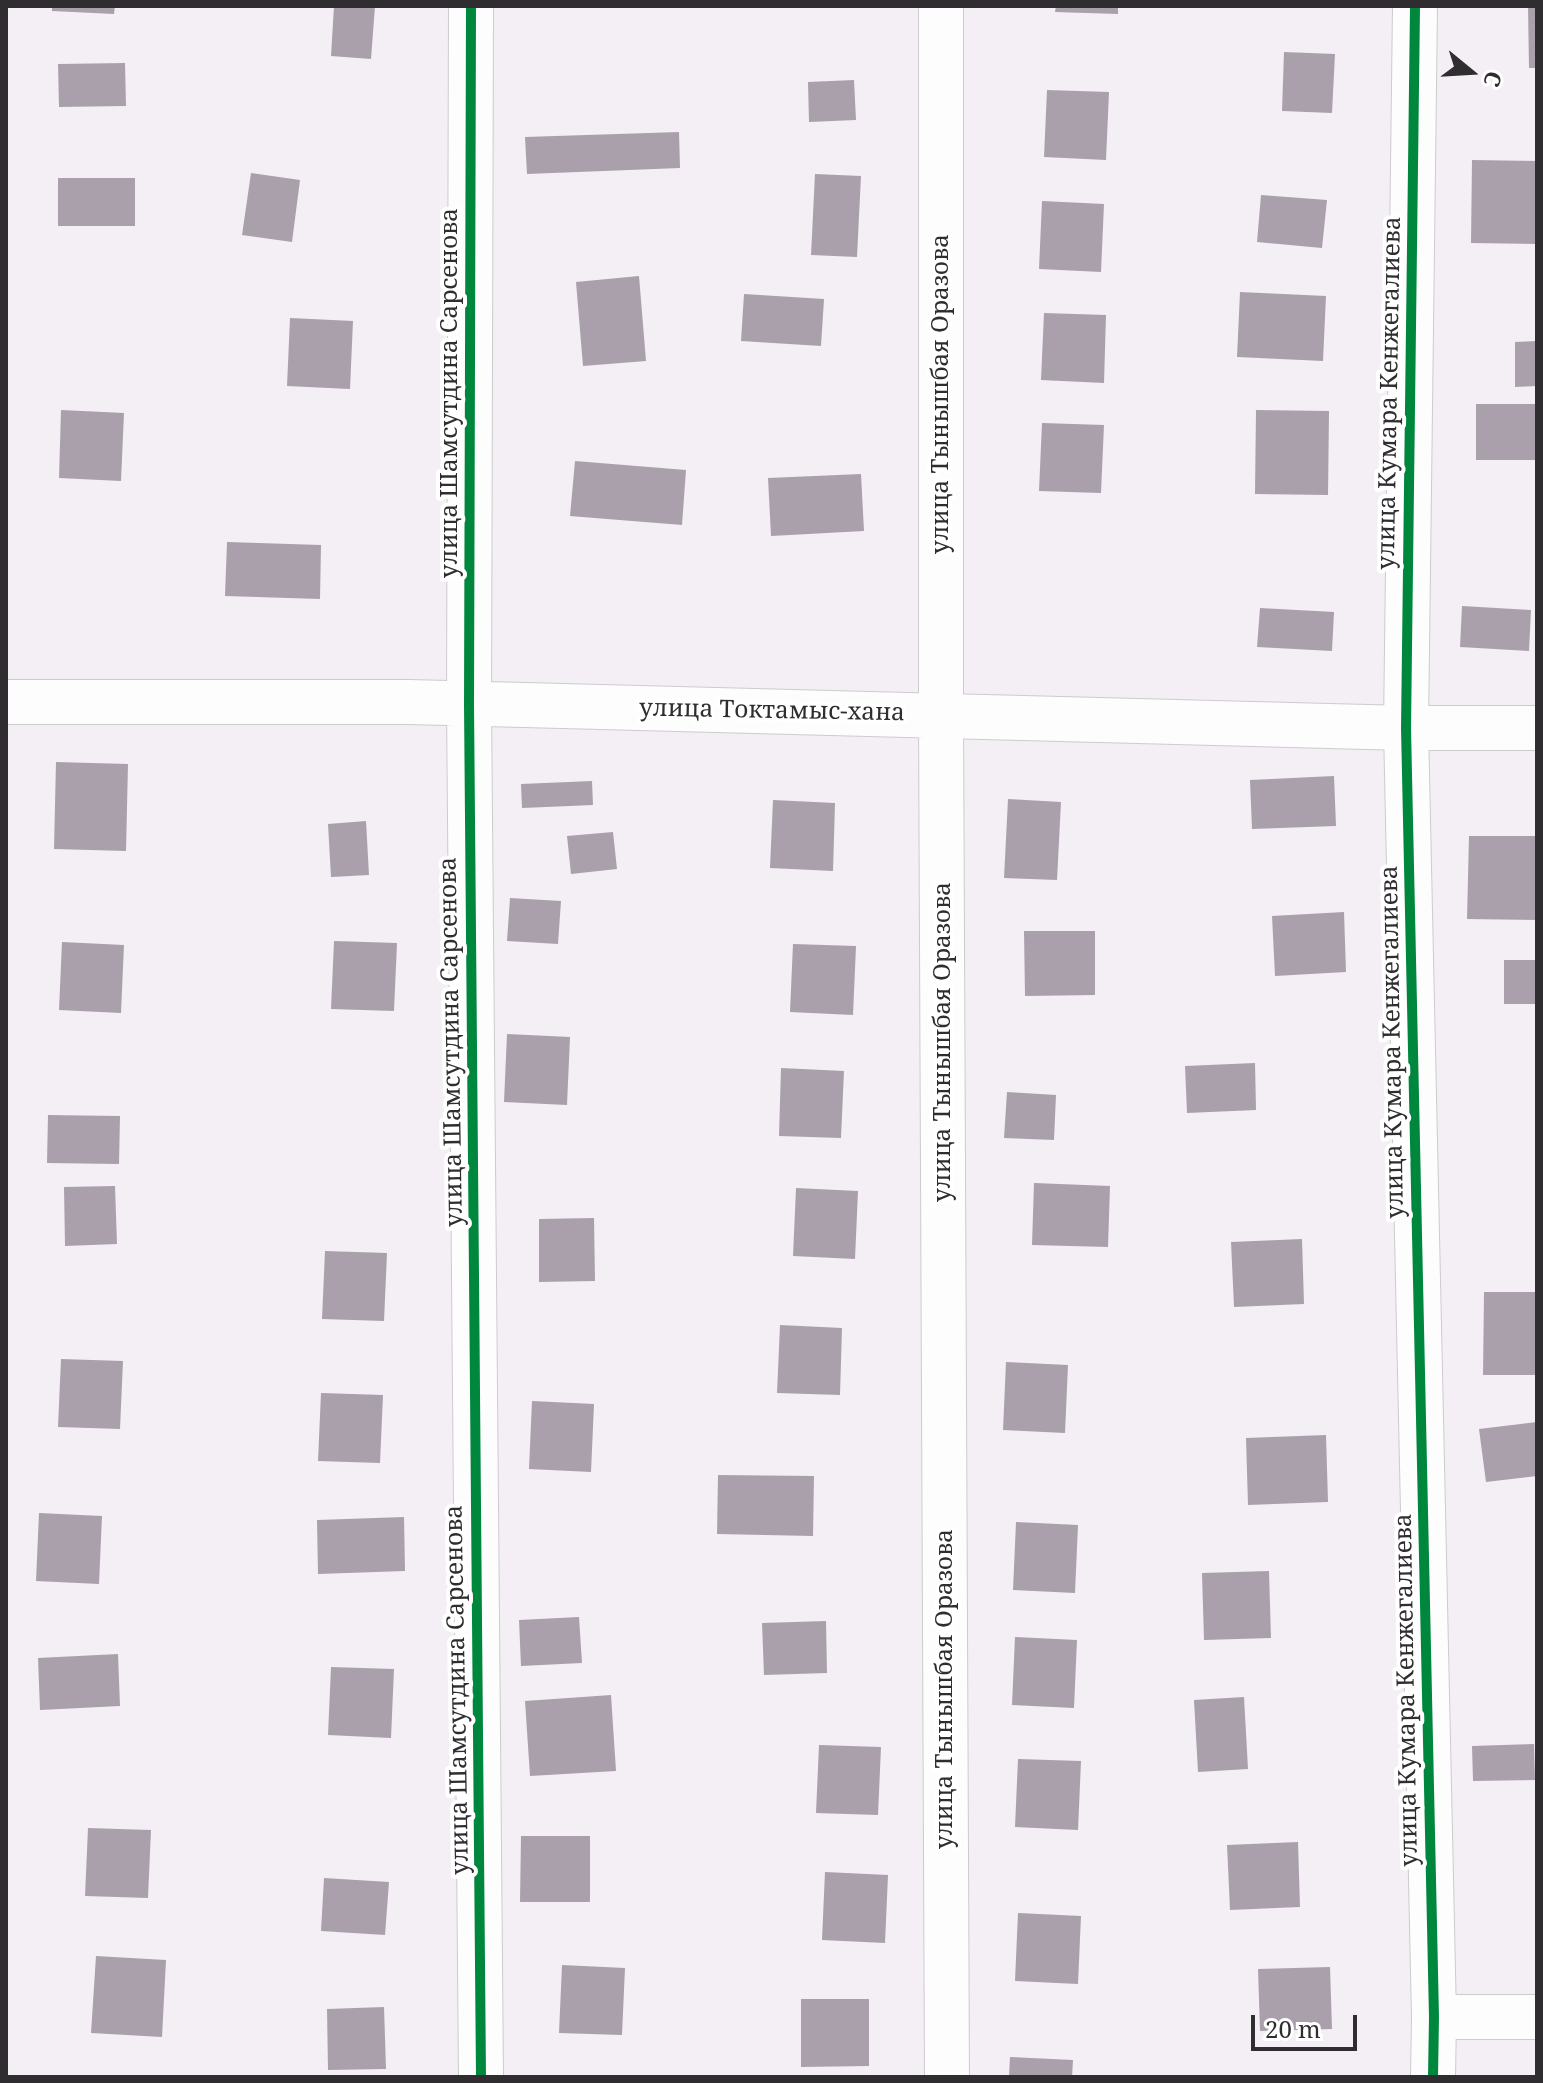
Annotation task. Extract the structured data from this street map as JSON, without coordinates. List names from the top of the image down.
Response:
{
  "streets": {
    "street": [
      "улица Шамсутдина Сарсенова",
      "улица Кумара Кенжегалиева",
      "улица Тынышбая Оразова",
      "улица Токтамыс-хана"
    ]
  },
  "crossings": [
    ["улица Шамсутдина Сарсенова", "улица Токтамыс-хана"],
    ["улица Кумара Кенжегалиева", "улица Токтамыс-хана"],
    ["улица Тынышбая Оразова", "улица Токтамыс-хана"]
  ],
  "scale_bar": "20 m",
  "north": "right"
}
